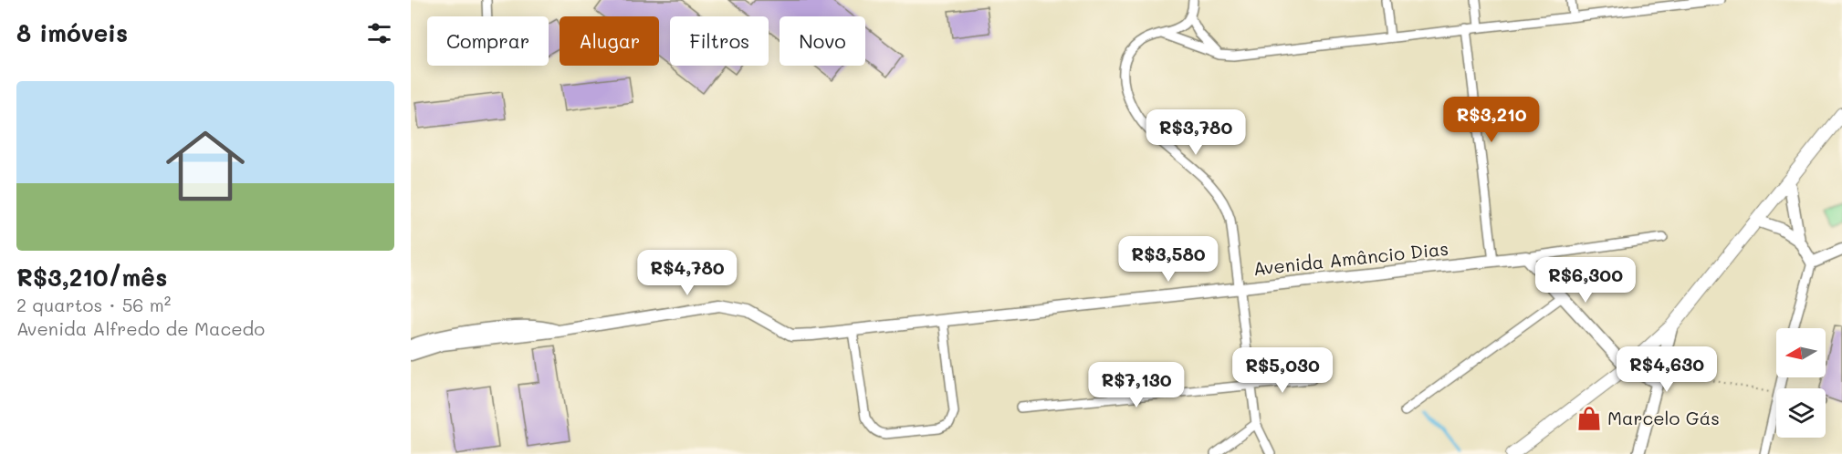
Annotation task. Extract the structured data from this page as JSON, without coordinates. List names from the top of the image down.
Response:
{
  "streets": {
    "street": ["Avenida Amâncio Dias"]
  },
  "places": {
    "shop": ["Marcelo Gás"]
  },
  "north": "left",
  "page": {
    "heading": "8 imóveis",
    "chip": [
      "Comprar",
      "Alugar",
      "Filtros",
      "Novo"
    ],
    "list": [
      {
        "name": "R$3,210/mês",
        "note": "2 quartos · 56 m² · Avenida Alfredo de Macedo"
      }
    ],
    "price": [
      "R$3,210",
      "R$3,780",
      "R$3,580",
      "R$4,780",
      "R$6,300",
      "R$4,630",
      "R$5,030",
      "R$7,130"
    ]
  }
}
